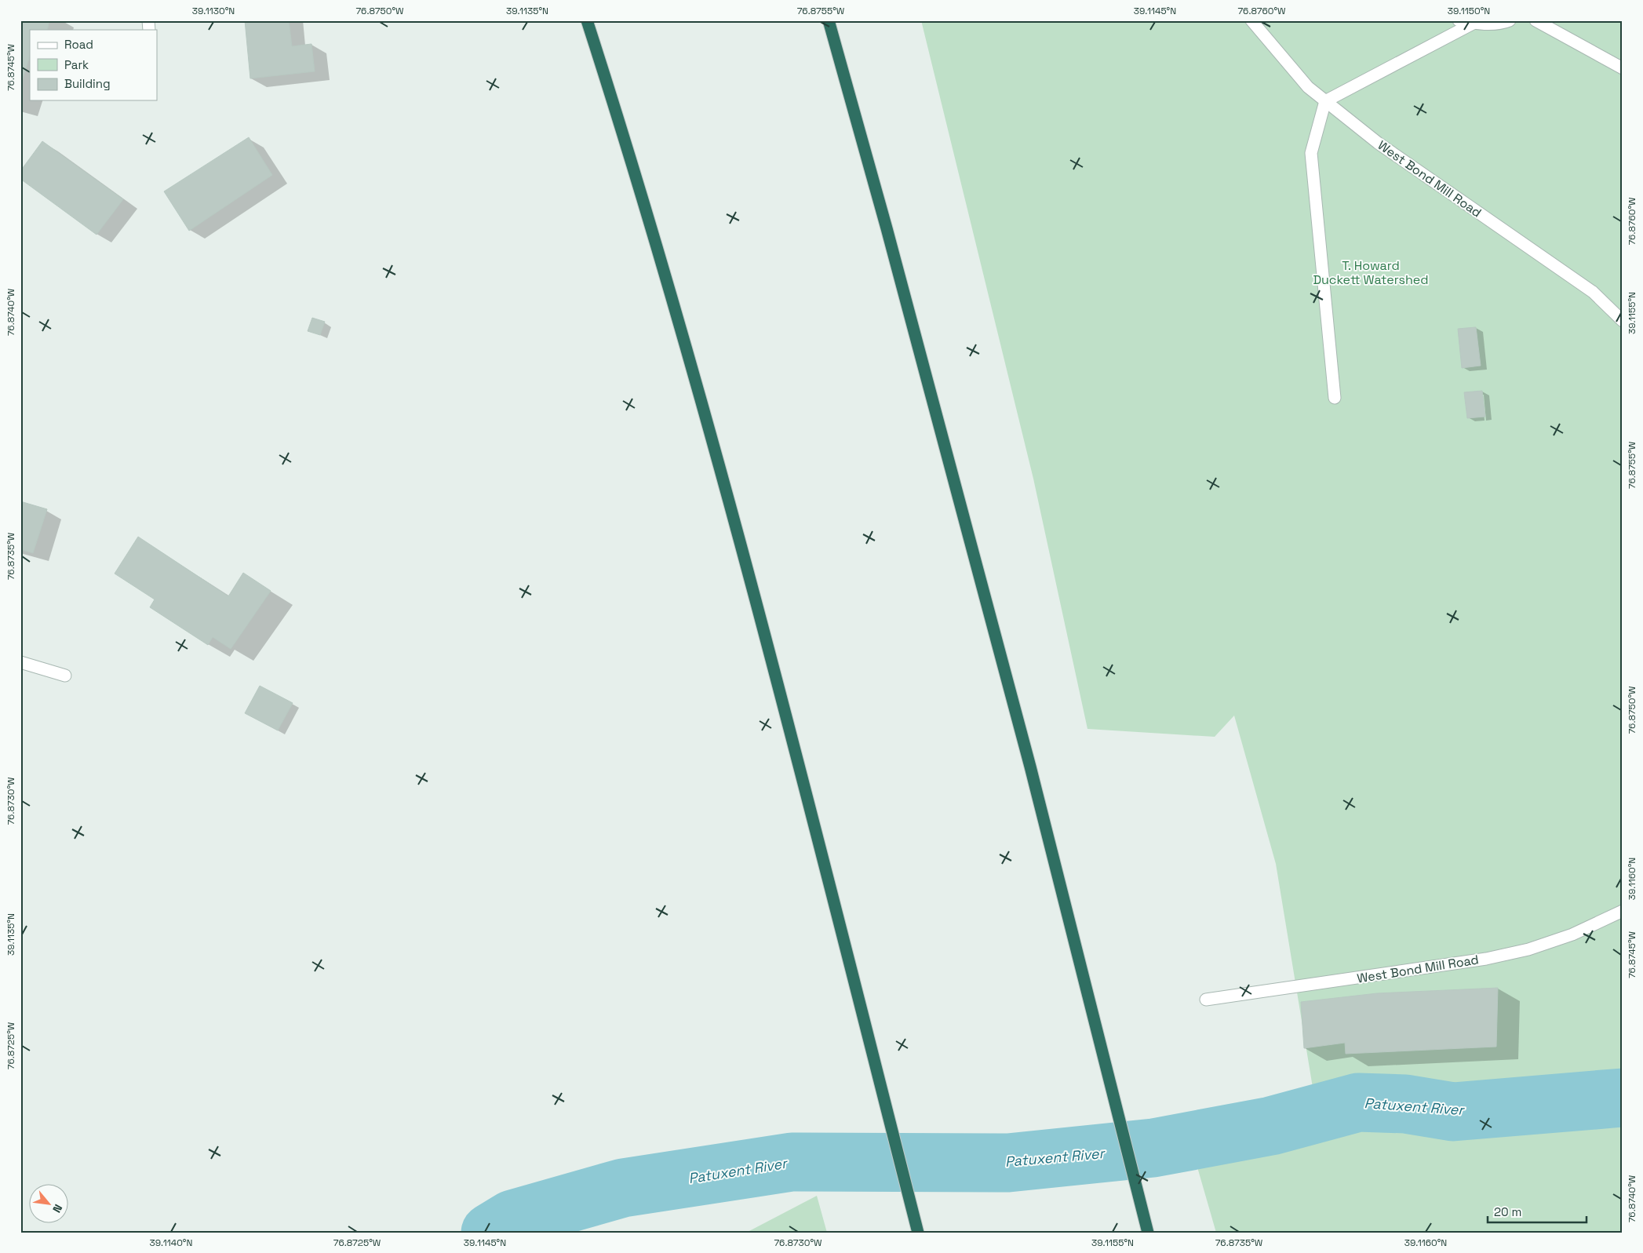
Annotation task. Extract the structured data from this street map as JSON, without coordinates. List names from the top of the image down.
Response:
{
  "streets": {
    "street": ["West Bond Mill Road"]
  },
  "water": ["Patuxent River"],
  "parks": ["T. Howard Duckett Watershed"],
  "legend": ["Road", "Park", "Building"],
  "scale_bar": "20 m",
  "north": "bottom right",
  "coordinates": [
    "39.1130°N",
    "76.8750°W",
    "39.1135°N",
    "76.8755°W",
    "39.1145°N",
    "76.8760°W",
    "39.1150°N",
    "76.8745°W",
    "76.8740°W",
    "39.1155°N",
    "76.8735°W",
    "76.8730°W",
    "39.1160°N",
    "76.8725°W",
    "39.1140°N"
  ]
}
